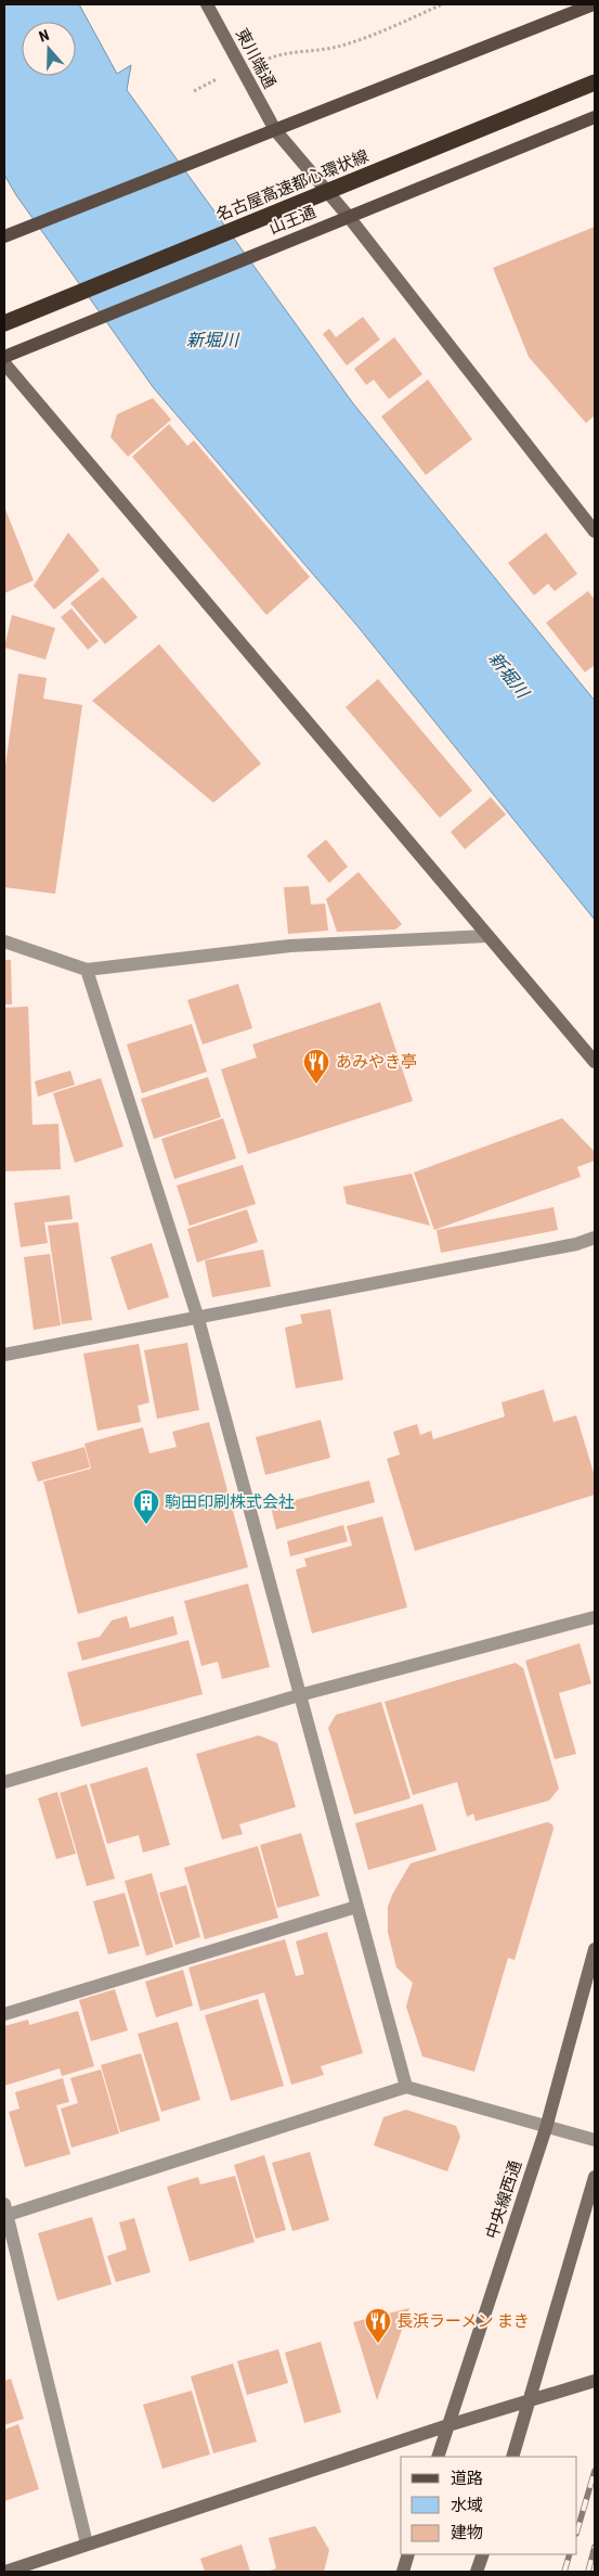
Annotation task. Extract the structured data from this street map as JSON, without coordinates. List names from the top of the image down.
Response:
{
  "streets": {
    "highway": ["名古屋高速都心環状線"],
    "main road": ["山王通"],
    "street": ["東川端通", "中央線西通"]
  },
  "crossings": [
    ["東川端通", "山王通"]
  ],
  "water": ["新堀川"],
  "places": {
    "restaurant": ["あみやき亭", "長浜ラーメン まき"],
    "building": ["駒田印刷株式会社"]
  },
  "legend": ["道路", "水域", "建物"],
  "north": "top"
}
